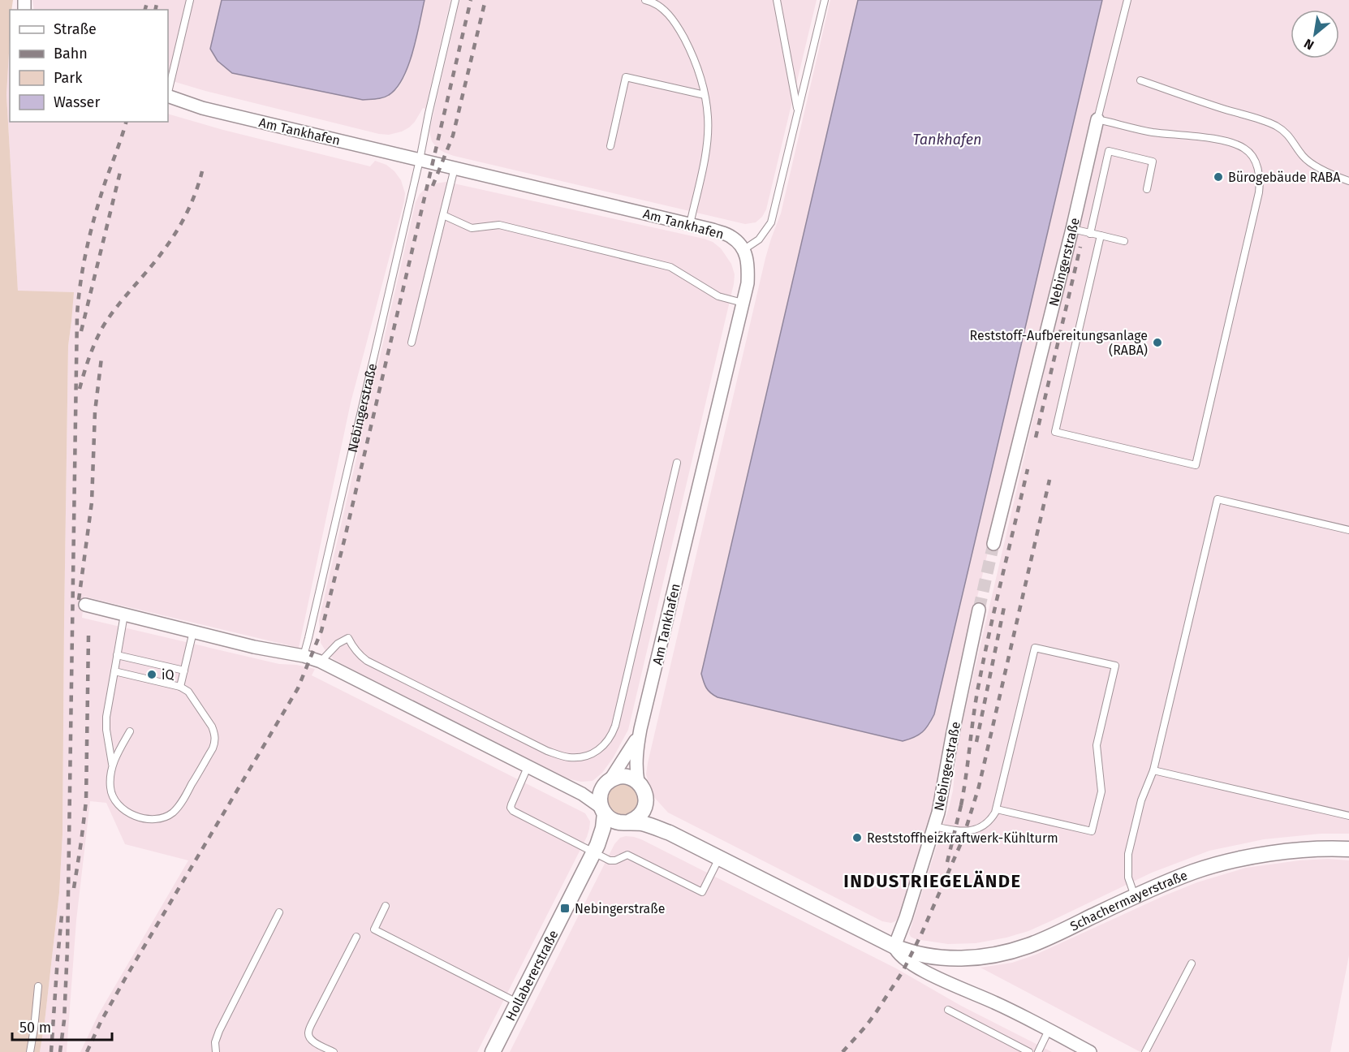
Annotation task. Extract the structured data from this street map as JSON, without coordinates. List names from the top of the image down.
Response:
{
  "streets": {
    "street": [
      "Am Tankhafen",
      "Nebingerstraße",
      "Schachermayerstraße",
      "Hollabererstraße"
    ]
  },
  "crossings": [
    ["Am Tankhafen", "Nebingerstraße"],
    ["Am Tankhafen", "Hollabererstraße"],
    ["Nebingerstraße", "Schachermayerstraße"]
  ],
  "districts": ["INDUSTRIEGELÄNDE"],
  "water": ["Tankhafen"],
  "places": {
    "other": [
      "Bürogebäude RABA",
      "Reststoff-Aufbereitungsanlage (RABA)",
      "iQ",
      "Reststoffheizkraftwerk-Kühlturm"
    ],
    "transit": ["Nebingerstraße"]
  },
  "legend": [
    "Straße",
    "Bahn",
    "Park",
    "Wasser"
  ],
  "scale_bar": "50 m",
  "north": "bottom left"
}
